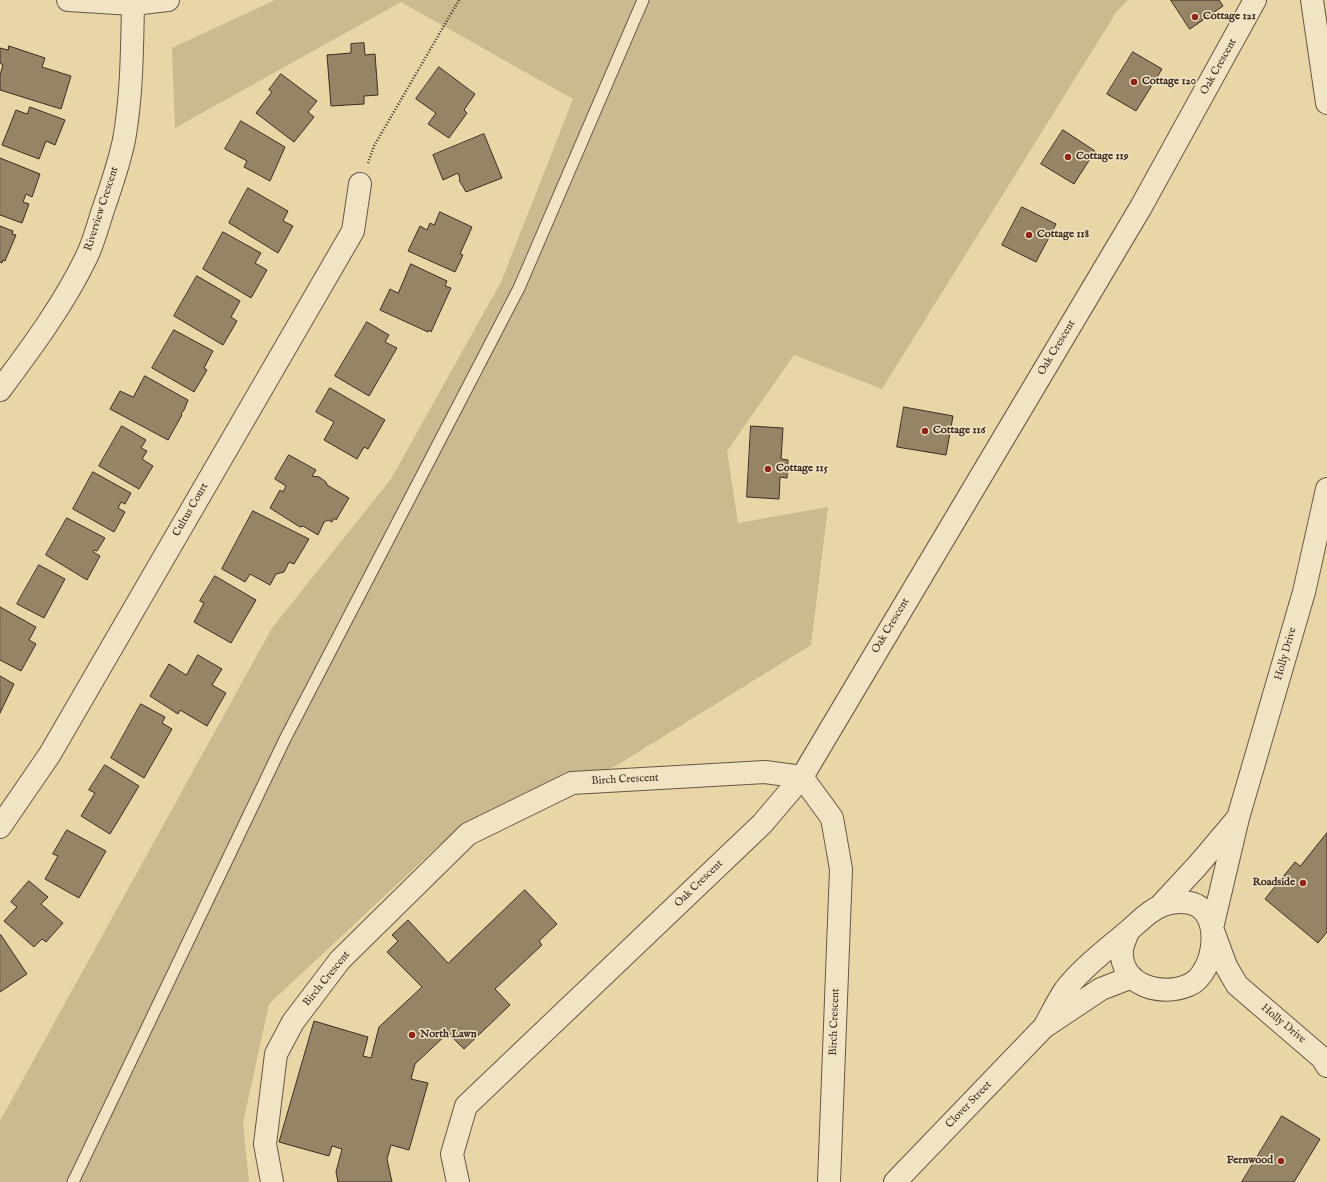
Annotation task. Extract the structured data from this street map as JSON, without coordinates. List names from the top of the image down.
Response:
{
  "streets": {
    "street": [
      "Oak Crescent",
      "Riverview Crescent",
      "Cultus Court",
      "Holly Drive",
      "Birch Crescent",
      "Clover Street"
    ]
  },
  "crossings": [
    ["Oak Crescent", "Birch Crescent"],
    ["Holly Drive", "Clover Street"]
  ],
  "places": [
    "Cottage 121",
    "Cottage 120",
    "Cottage 119",
    "Cottage 118",
    "Cottage 116",
    "Cottage 115",
    "Roadside",
    "North Lawn",
    "Fernwood"
  ]
}
